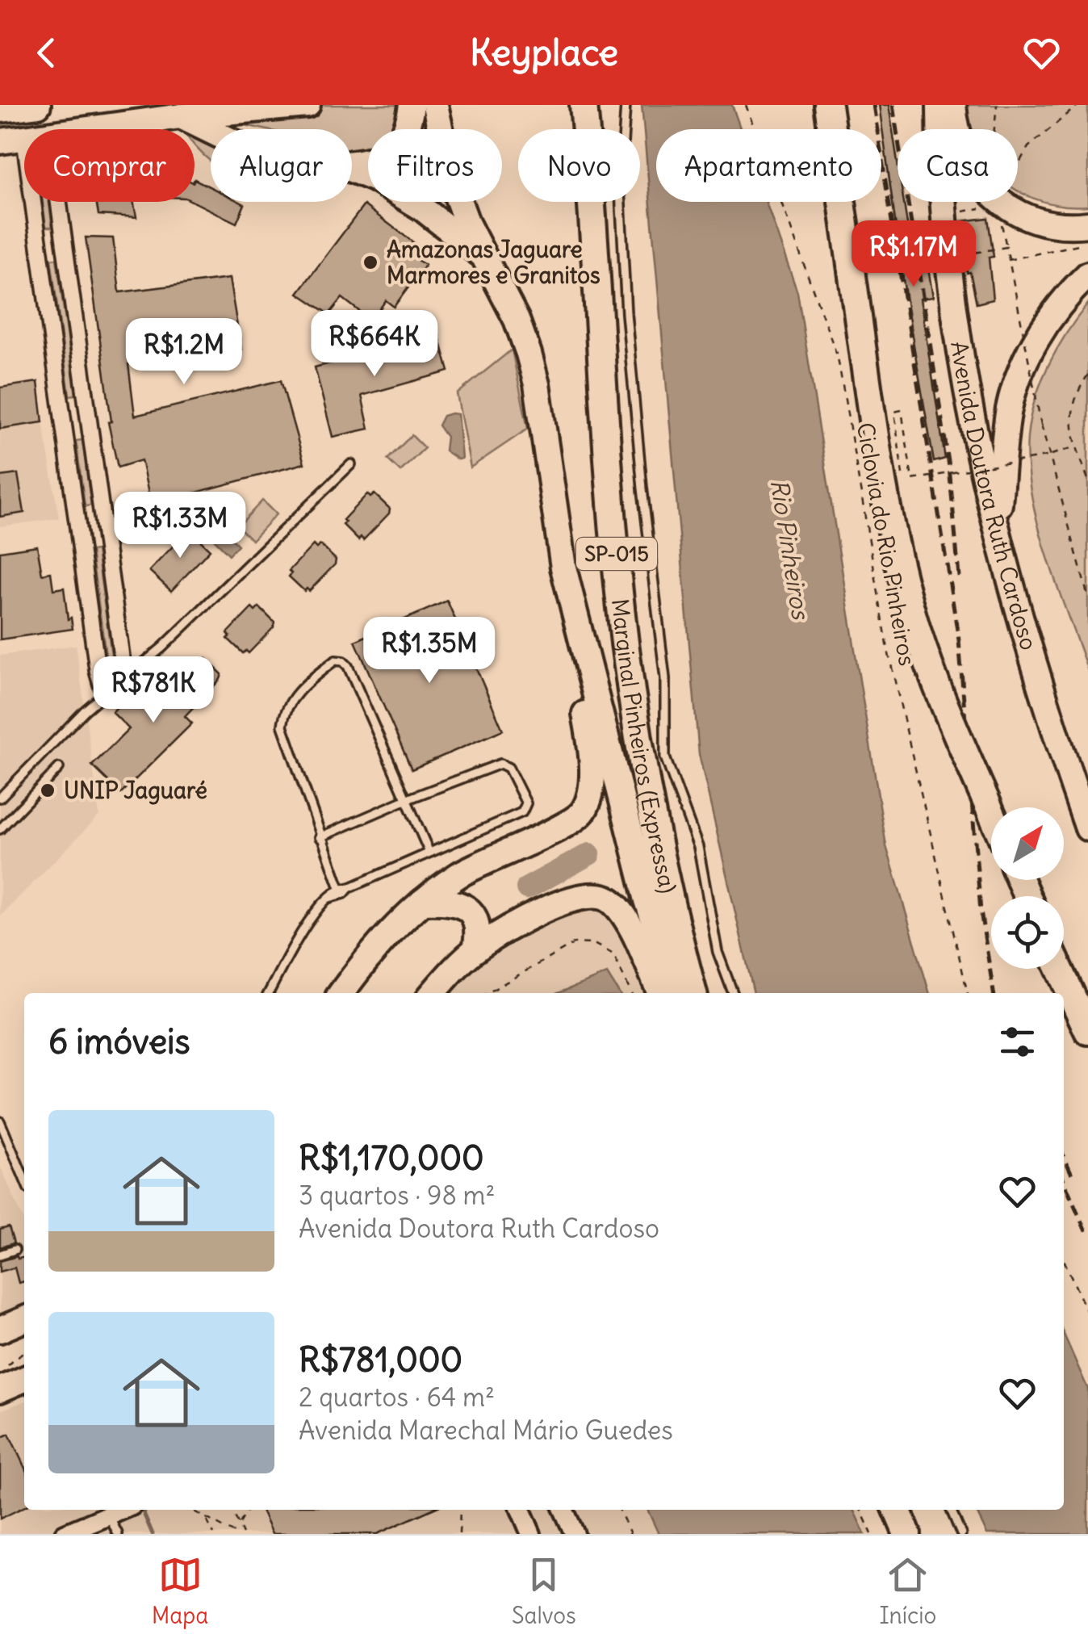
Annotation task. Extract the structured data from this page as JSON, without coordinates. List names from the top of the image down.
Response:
{
  "streets": {
    "highway": ["Avenida Doutora Ruth Cardoso", "SP-015", "Marginal Pinheiros (Expressa)"],
    "path": ["Ciclovia do Rio Pinheiros"]
  },
  "water": ["Rio Pinheiros"],
  "places": ["Amazonas Jaguare Marmores e Granitos", "UNIP Jaguaré"],
  "north": "top right",
  "page": {
    "header": "Keyplace",
    "chip": [
      "Comprar",
      "Alugar",
      "Filtros",
      "Novo",
      "Apartamento",
      "Casa"
    ],
    "price": [
      "R$1.17M",
      "R$664K",
      "R$1.2M",
      "R$1.33M",
      "R$1.35M",
      "R$781K"
    ],
    "heading": "6 imóveis",
    "list": [
      {
        "name": "R$1,170,000",
        "note": "3 quartos · 98 m² · Avenida Doutora Ruth Cardoso"
      },
      {
        "name": "R$781,000",
        "note": "2 quartos · 64 m² · Avenida Marechal Mário Guedes"
      }
    ],
    "tabs": ["Mapa", "Salvos", "Início"]
  }
}
